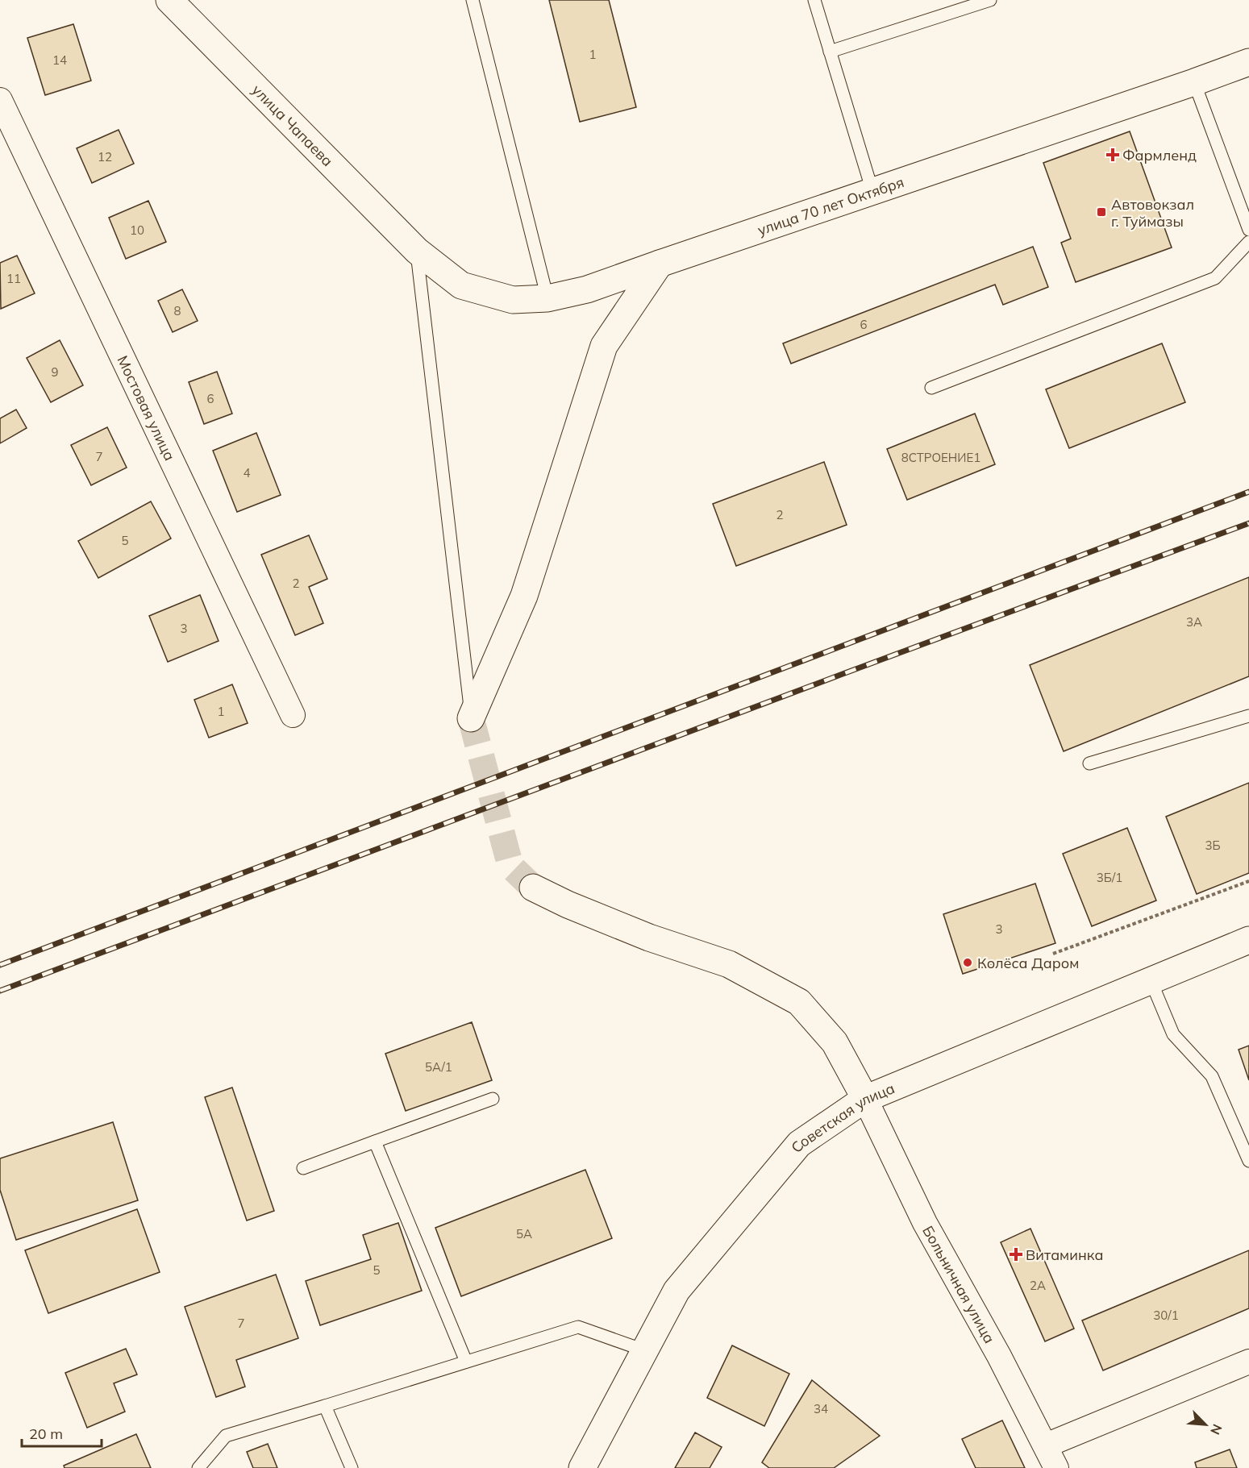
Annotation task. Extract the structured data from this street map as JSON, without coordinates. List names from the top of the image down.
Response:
{
  "streets": {
    "main road": ["улица Чапаева", "улица 70 лет Октября", "Советская улица"],
    "street": ["Мостовая улица", "Больничная улица"]
  },
  "crossings": [
    ["улица Чапаева", "улица 70 лет Октября"],
    ["Советская улица", "Больничная улица"]
  ],
  "places": {
    "health": ["Фармленд", "Витаминка"],
    "transit": ["Автовокзал г. Туймазы"],
    "other": ["Колёса Даром"]
  },
  "house_numbers": [
    "1",
    "14",
    "12",
    "10",
    "11",
    "8",
    "6",
    "9",
    "6",
    "7",
    "8СТРОЕНИЕ1",
    "4",
    "2",
    "5",
    "2",
    "3А",
    "3",
    "1",
    "3Б",
    "3Б/1",
    "3",
    "5А/1",
    "5А",
    "5",
    "2А",
    "30/1",
    "7",
    "34"
  ],
  "scale_bar": "20 m",
  "north": "bottom right"
}
